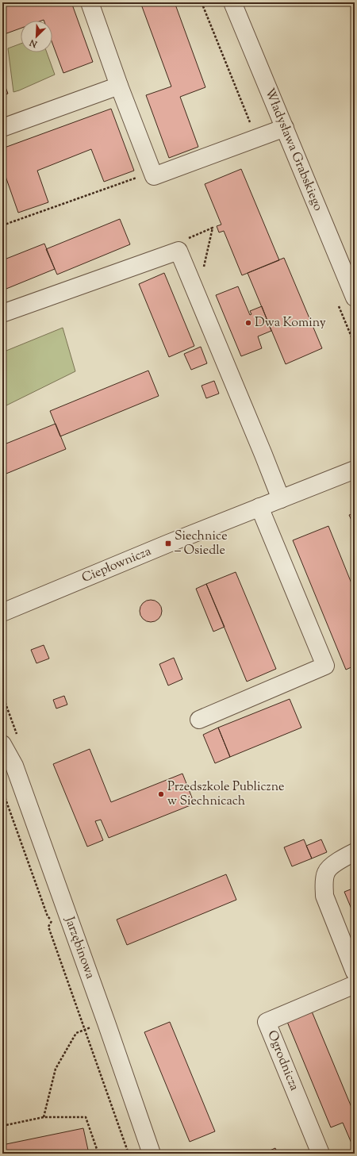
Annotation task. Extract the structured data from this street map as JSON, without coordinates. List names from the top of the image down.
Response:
{
  "streets": {
    "street": [
      "Władysława Grabskiego",
      "Ciepłownicza",
      "Jarzębinowa",
      "Ogrodnicza"
    ]
  },
  "places": {
    "other": ["Dwa Kominy", "Przedszkole Publiczne w Siechnicach"],
    "transit": ["Siechnice – Osiedle"]
  },
  "north": "bottom left"
}
